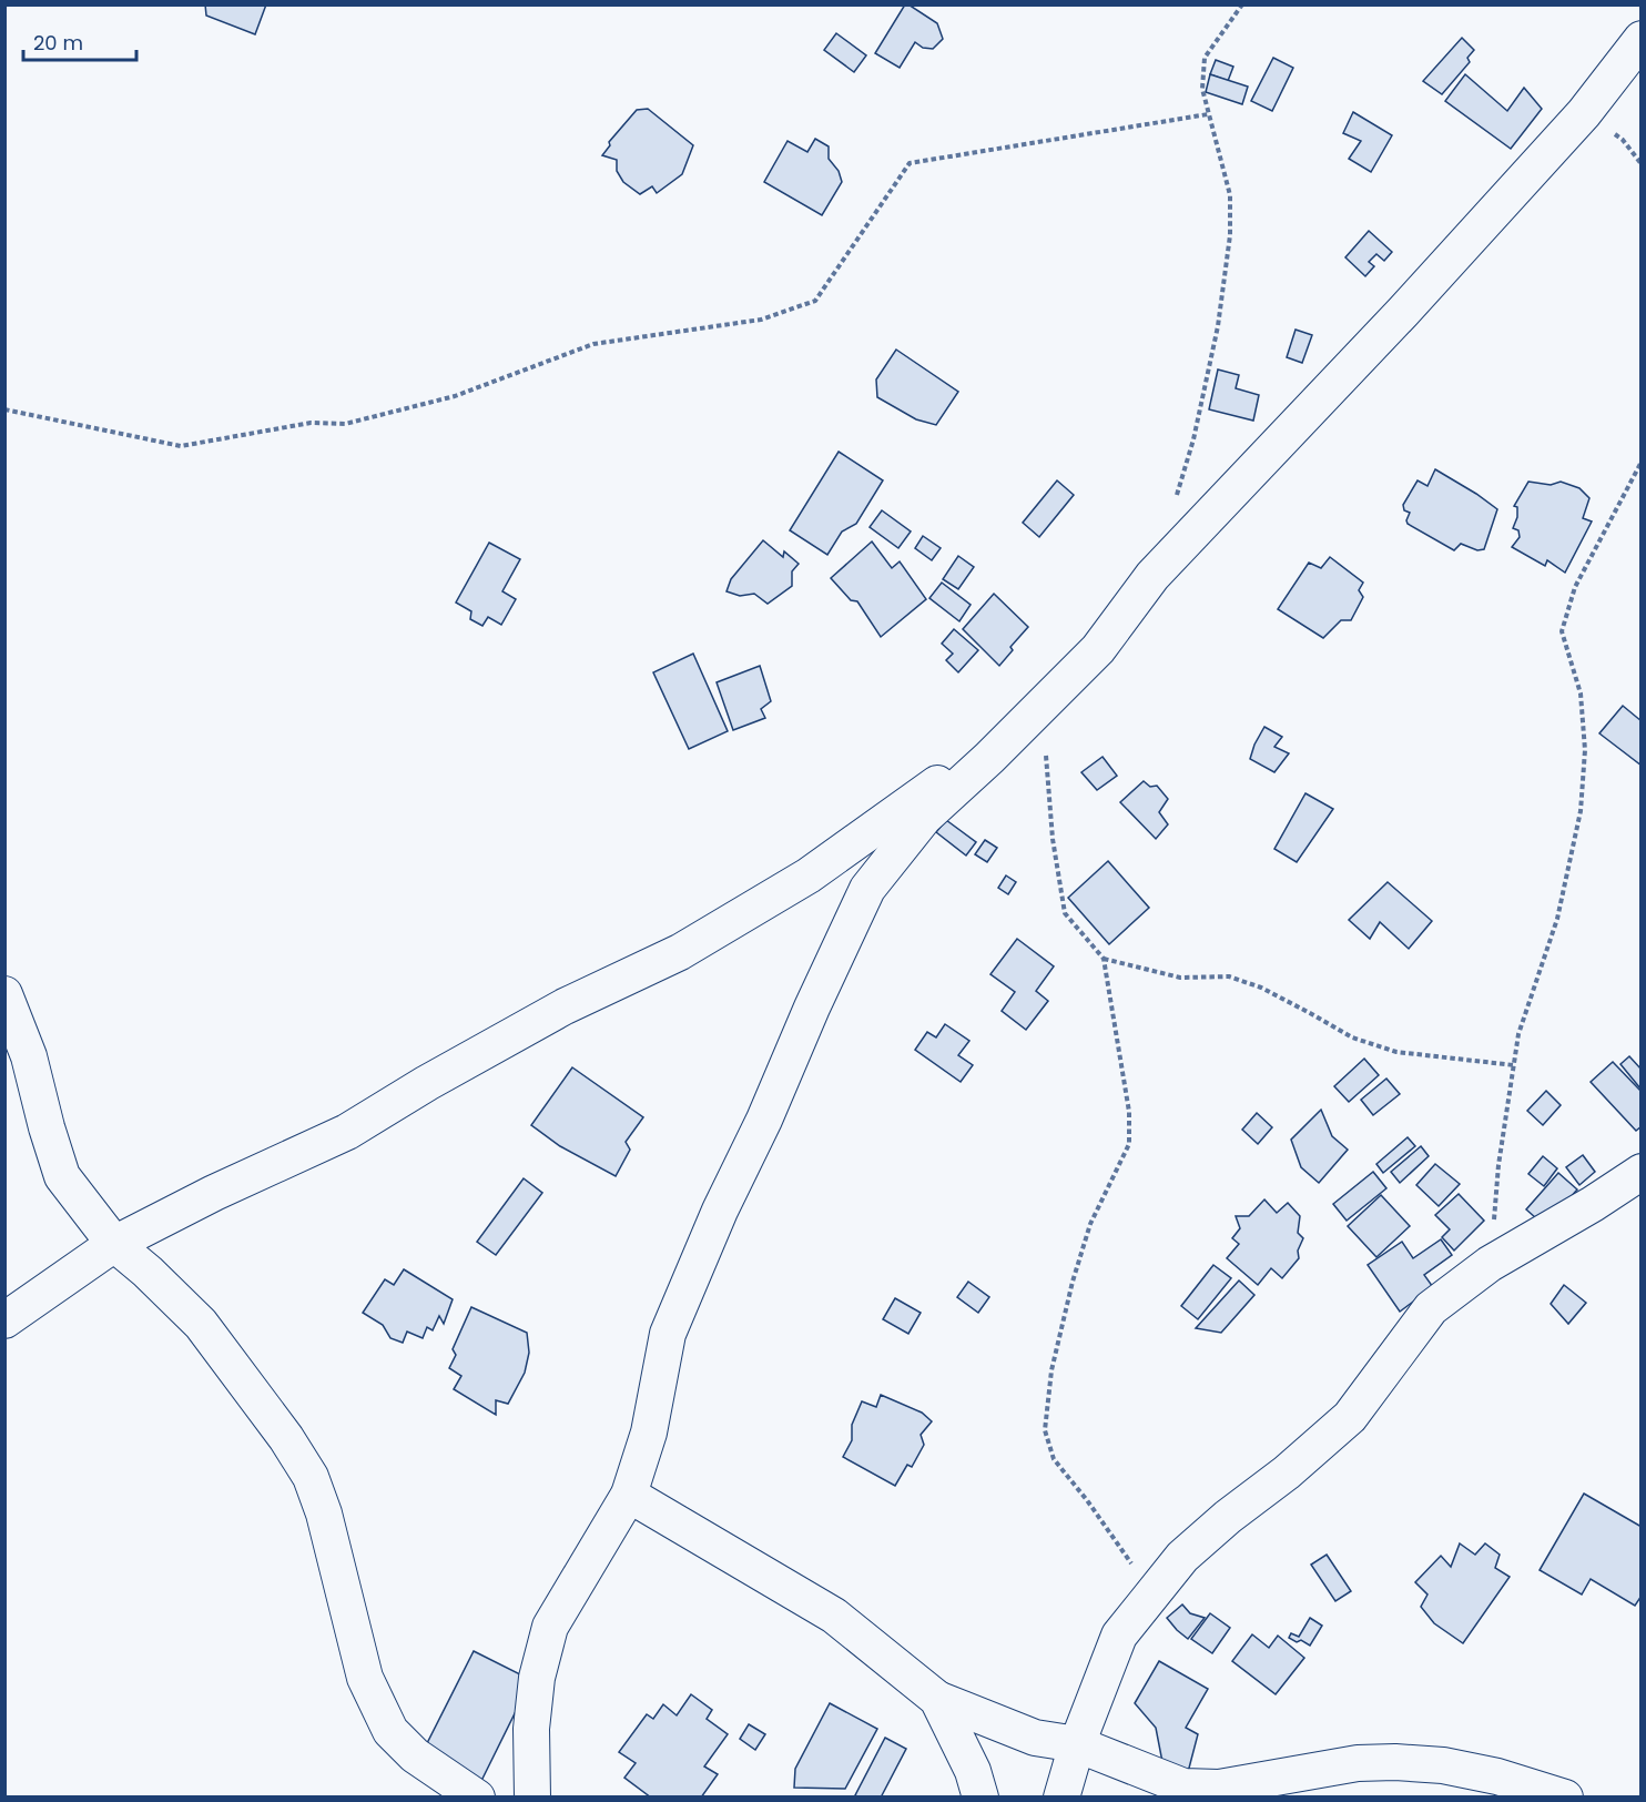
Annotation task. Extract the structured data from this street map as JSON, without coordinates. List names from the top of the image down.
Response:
{
  "scale_bar": "20 m"
}
